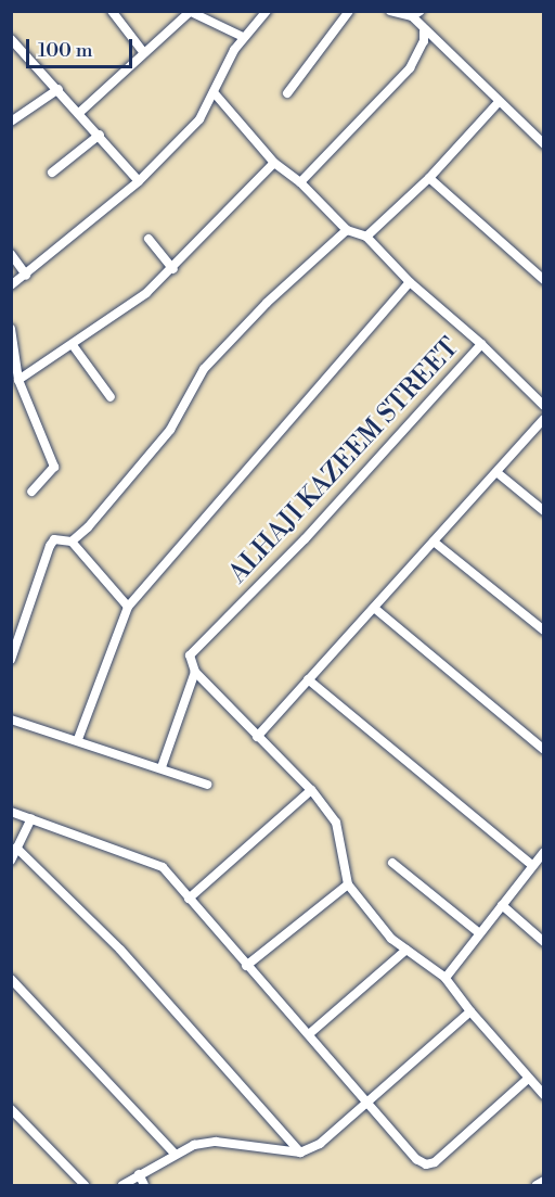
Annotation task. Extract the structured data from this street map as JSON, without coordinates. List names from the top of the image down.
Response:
{
  "streets": {
    "street": ["ALHAJI KAZEEM STREET"]
  },
  "scale_bar": "100 m"
}
